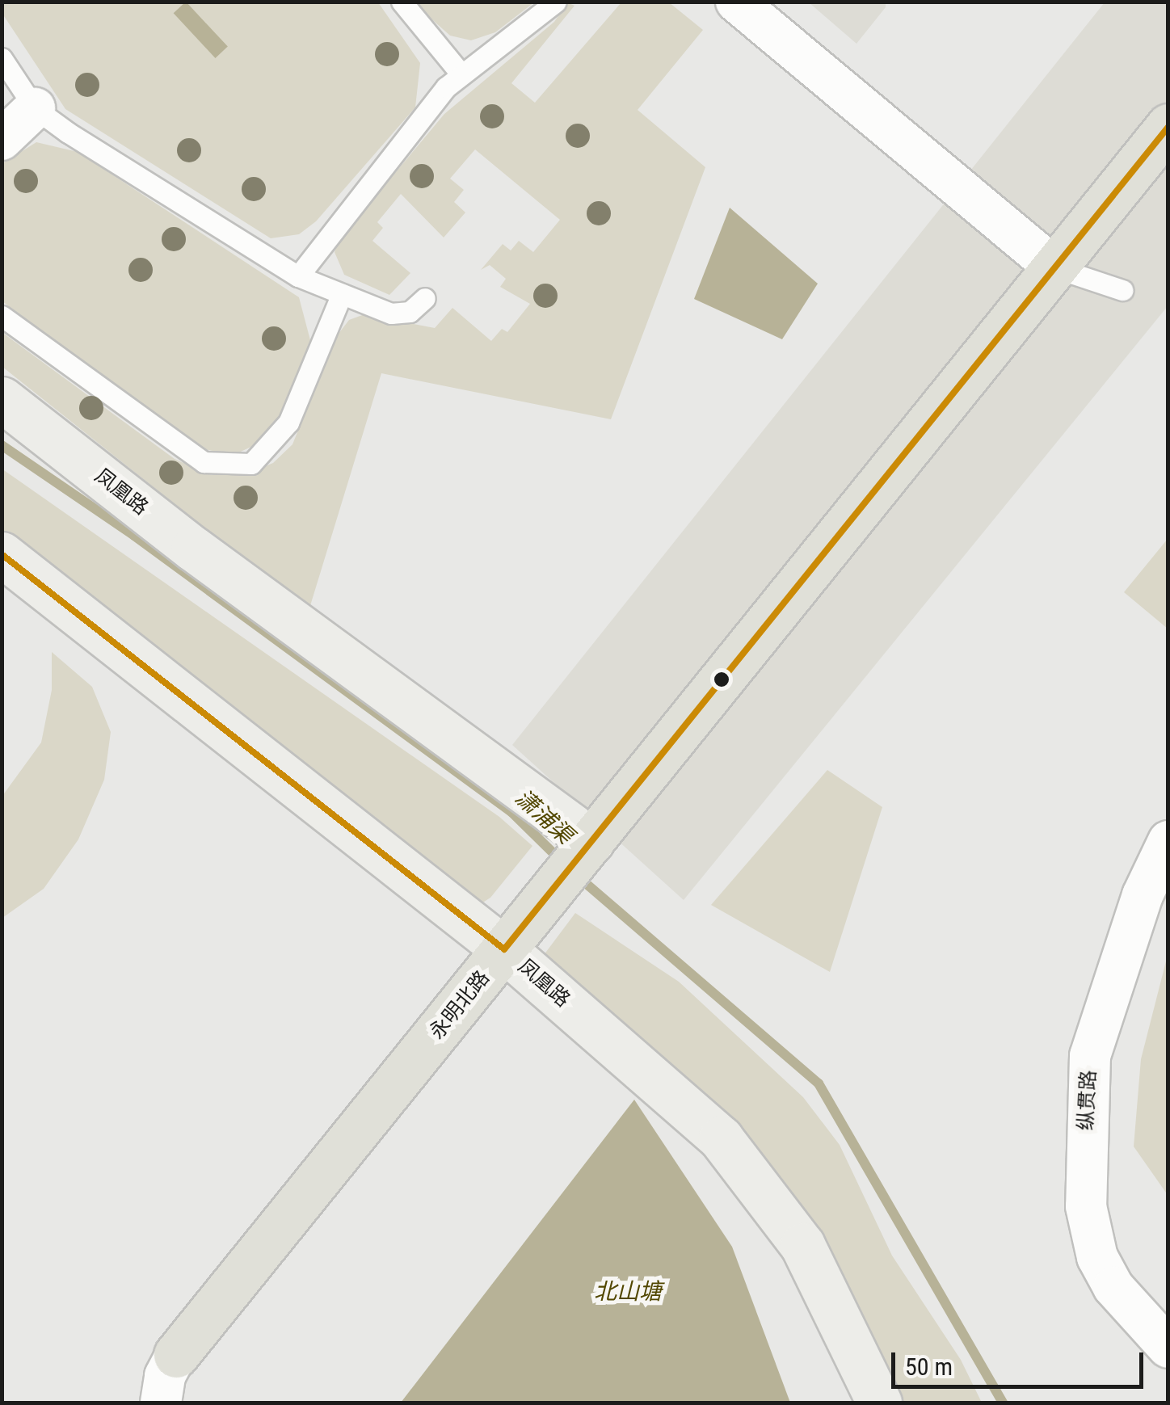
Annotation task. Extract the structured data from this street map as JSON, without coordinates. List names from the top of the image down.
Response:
{
  "streets": {
    "main road": ["凤凰路", "永明北路"],
    "street": ["纵贯路"]
  },
  "crossings": [
    ["凤凰路", "永明北路"]
  ],
  "water": ["潇浦渠", "北山塘"],
  "scale_bar": "50 m"
}
